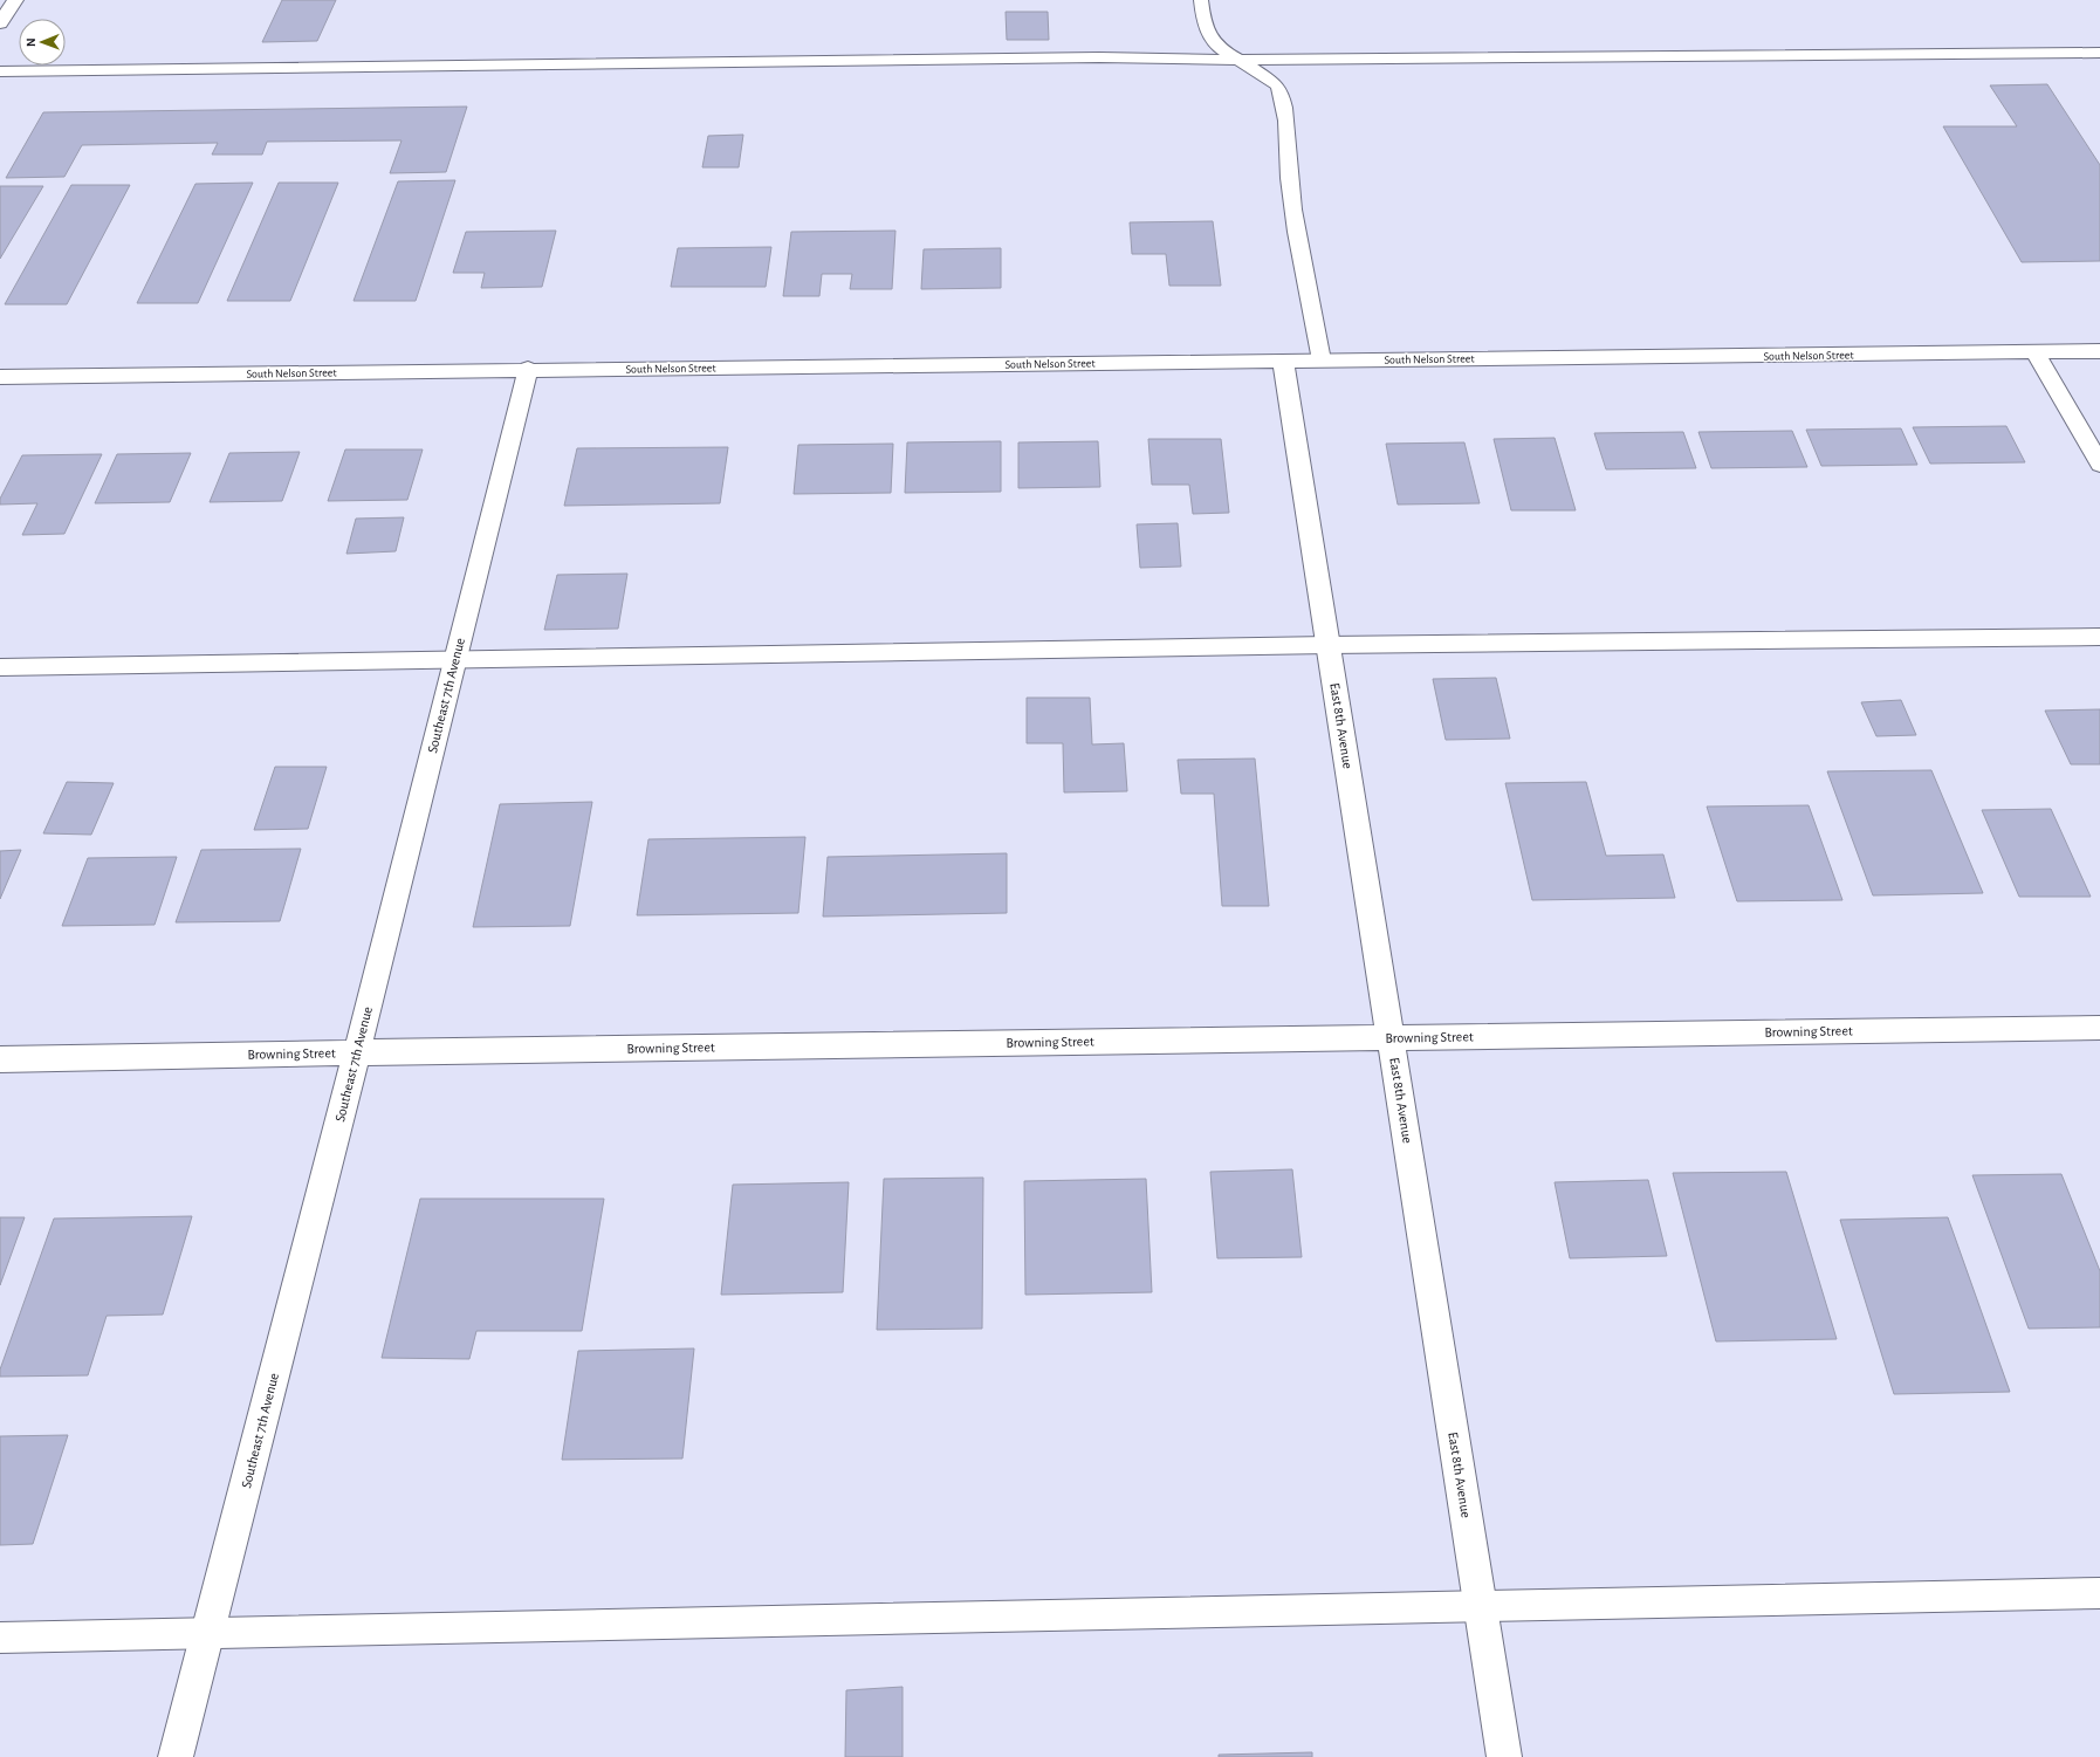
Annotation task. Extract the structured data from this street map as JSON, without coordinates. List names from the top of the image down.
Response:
{
  "streets": {
    "street": [
      "South Nelson Street",
      "Southeast 7th Avenue",
      "East 8th Avenue",
      "Browning Street"
    ]
  },
  "crossings": [
    ["South Nelson Street", "Southeast 7th Avenue"],
    ["South Nelson Street", "East 8th Avenue"],
    ["Southeast 7th Avenue", "Browning Street"],
    ["East 8th Avenue", "Browning Street"]
  ],
  "north": "left"
}
